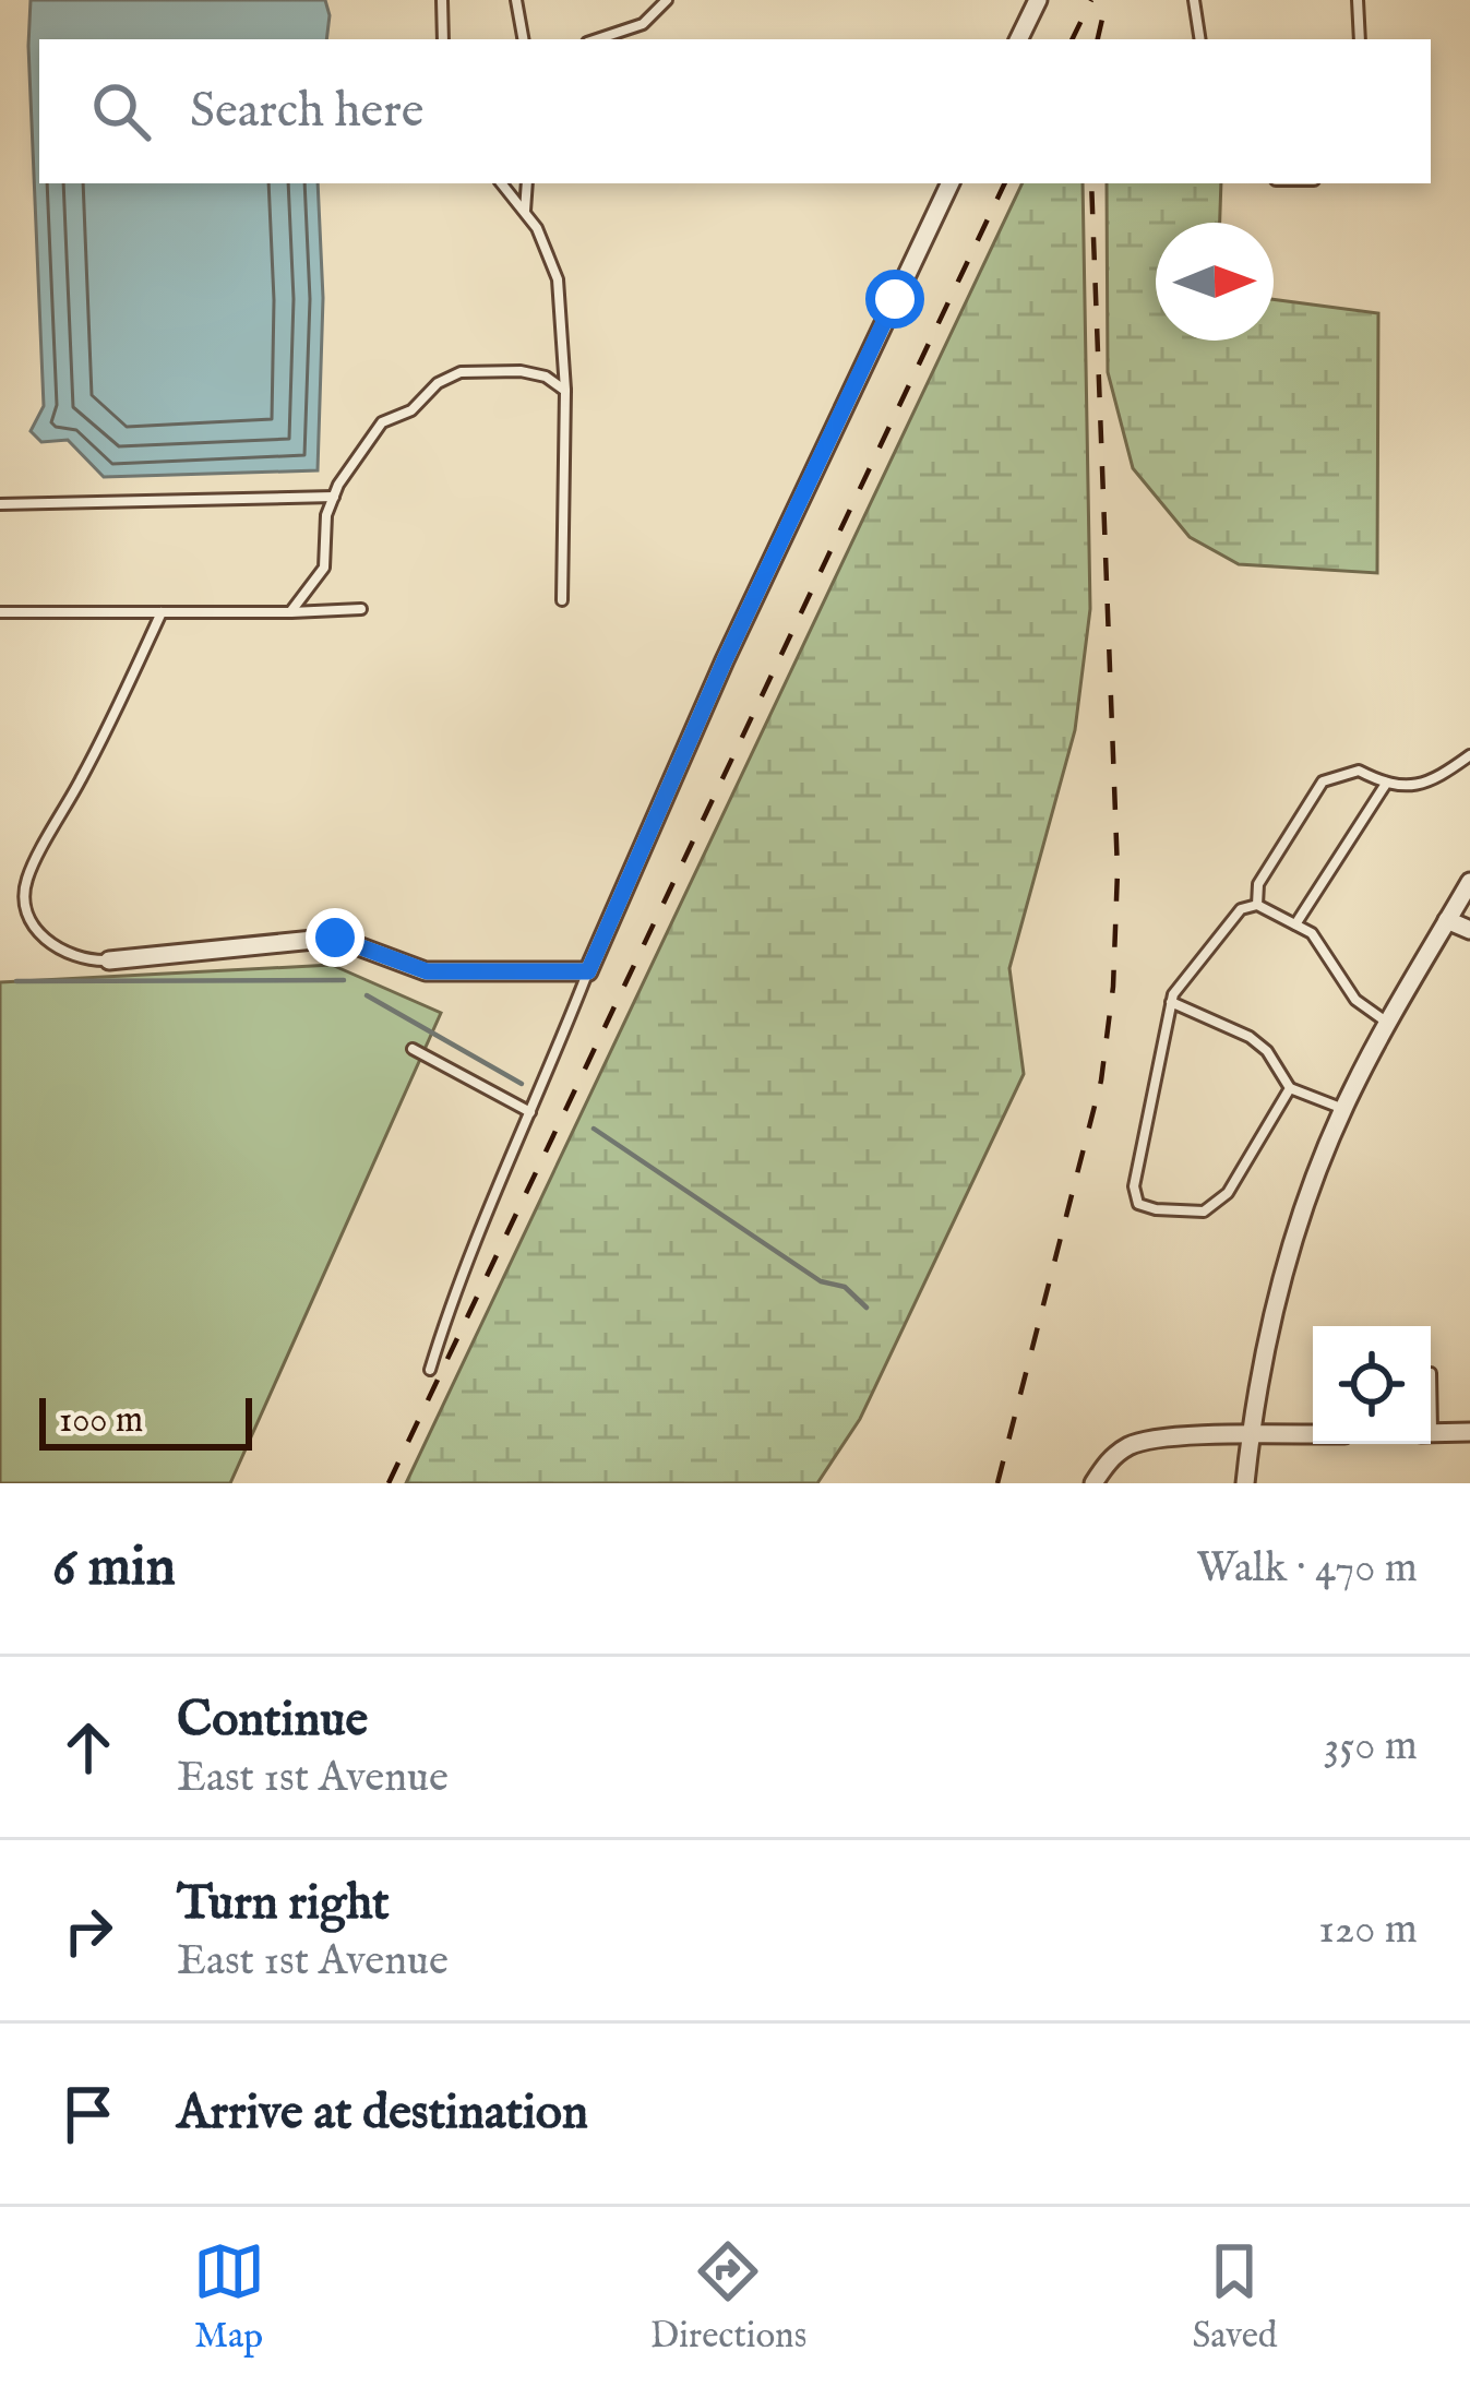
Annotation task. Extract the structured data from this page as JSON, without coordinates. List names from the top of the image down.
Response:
{
  "scale_bar": "100 m",
  "north": "right",
  "page": {
    "search": "Search here",
    "scale": "100 m",
    "heading": ["6 min", "Walk · 470 m"],
    "list": [
      ["Continue", "East 1st Avenue", "350 m"],
      ["Turn right", "East 1st Avenue", "120 m"],
      "Arrive at destination"
    ],
    "nav": ["Map", "Directions", "Saved"]
  }
}
